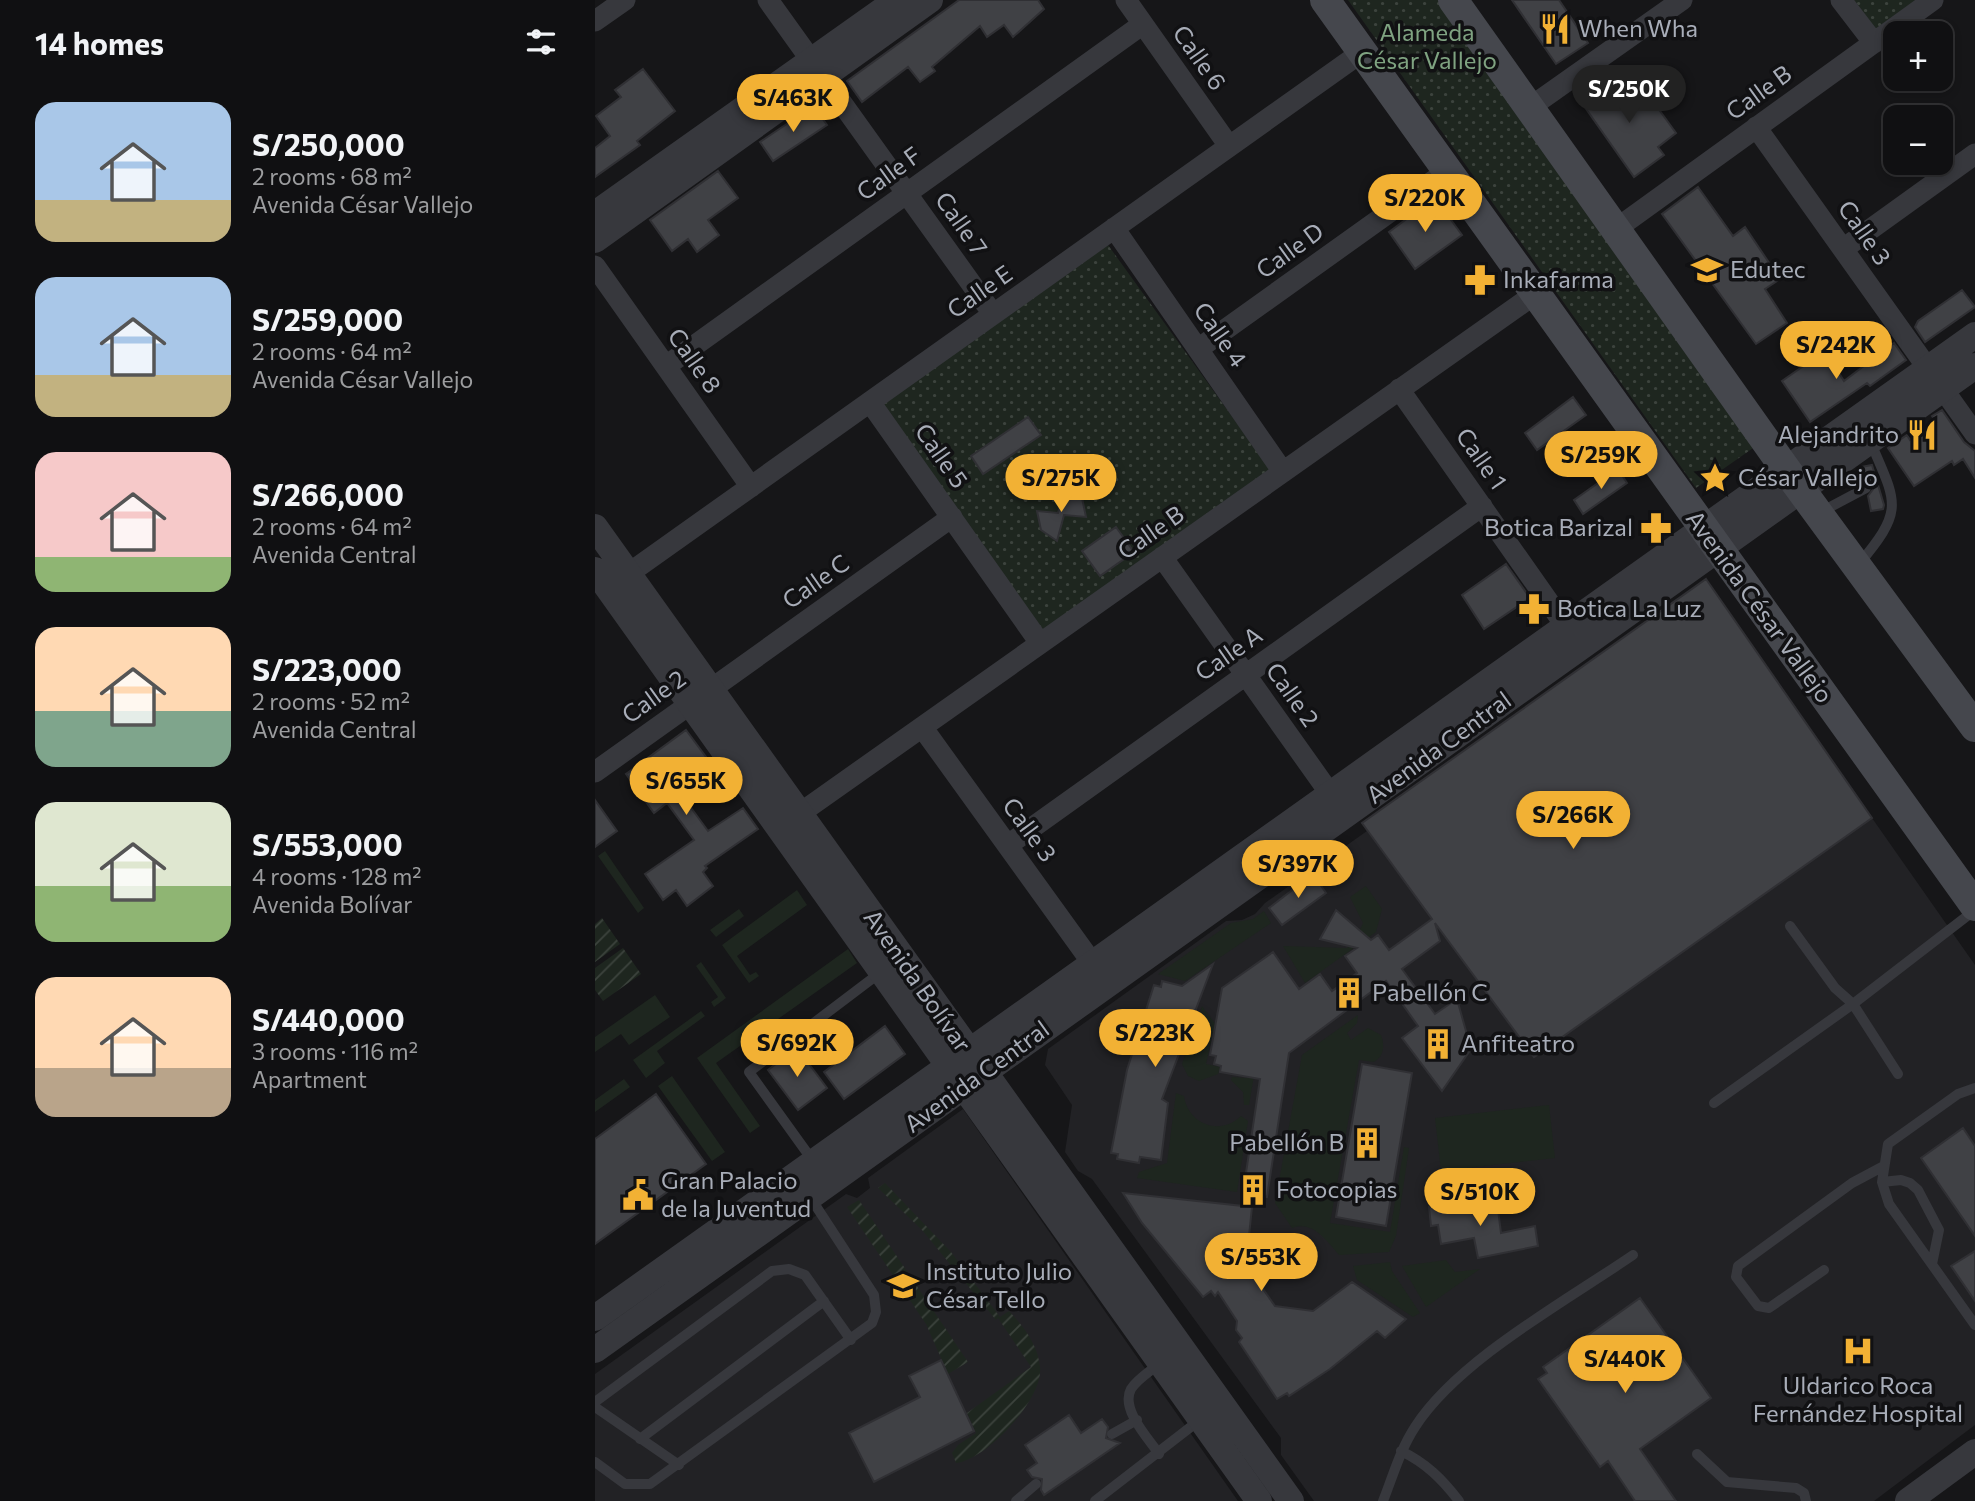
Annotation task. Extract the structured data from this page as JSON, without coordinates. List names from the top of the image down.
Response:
{
  "streets": {
    "main road": ["Avenida César Vallejo"],
    "street": [
      "Calle 6",
      "Calle B",
      "Calle F",
      "Calle 7",
      "Calle 3",
      "Calle D",
      "Calle E",
      "Calle 4",
      "Calle 8",
      "Calle 5",
      "Calle 1",
      "Calle C",
      "Calle A",
      "Calle 2",
      "Avenida Central",
      "Avenida Bolívar"
    ]
  },
  "crossings": [
    ["Calle 6", "Calle F"],
    ["Calle 6", "Calle E"],
    ["Calle B", "Calle 3"],
    ["Calle B", "Calle 4"],
    ["Calle B", "Calle 5"],
    ["Calle B", "Calle 1"],
    ["Calle B", "Avenida César Vallejo"],
    ["Calle B", "Calle 2"],
    ["Calle B", "Avenida Bolívar"],
    ["Calle F", "Calle 7"],
    ["Calle F", "Calle 8"],
    ["Calle 7", "Calle E"],
    ["Calle 3", "Calle A"],
    ["Calle 3", "Avenida Central"],
    ["Calle D", "Calle 4"],
    ["Calle D", "Avenida César Vallejo"],
    ["Calle E", "Calle 4"],
    ["Calle E", "Calle 8"],
    ["Calle E", "Calle 5"],
    ["Calle E", "Avenida César Vallejo"],
    ["Calle E", "Avenida Bolívar"],
    ["Calle 5", "Calle C"],
    ["Calle 1", "Calle A"],
    ["Calle 1", "Avenida Central"],
    ["Calle C", "Calle 2"],
    ["Calle C", "Avenida Bolívar"],
    ["Avenida César Vallejo", "Avenida Central"],
    ["Calle A", "Calle 2"],
    ["Calle 2", "Avenida Central"],
    ["Calle 2", "Avenida Bolívar"],
    ["Avenida Central", "Avenida Bolívar"]
  ],
  "parks": ["Alameda César Vallejo"],
  "places": {
    "restaurant": ["When Wha", "Alejandrito"],
    "school or university": ["Edutec", "Instituto Julio César Tello"],
    "pharmacy": ["Inkafarma", "Botica Barizal", "Botica La Luz"],
    "place": ["César Vallejo"],
    "building": [
      "Pabellón C",
      "Anfiteatro",
      "Pabellón B",
      "Fotocopias"
    ],
    "public building": ["Gran Palacio de la Juventud"],
    "hospital": ["Uldarico Roca Fernández Hospital"]
  },
  "page": {
    "heading": "14 homes",
    "map_buttons": ["+", "−"],
    "price": [
      "S/250K",
      "S/463K",
      "S/220K",
      "S/242K",
      "S/259K",
      "S/275K",
      "S/655K",
      "S/266K",
      "S/397K",
      "S/223K",
      "S/692K",
      "S/510K",
      "S/553K",
      "S/440K"
    ],
    "list": [
      {
        "name": "S/250,000",
        "note": "2 rooms · 68 m² · Avenida César Vallejo"
      },
      {
        "name": "S/259,000",
        "note": "2 rooms · 64 m² · Avenida César Vallejo"
      },
      {
        "name": "S/266,000",
        "note": "2 rooms · 64 m² · Avenida Central"
      },
      {
        "name": "S/223,000",
        "note": "2 rooms · 52 m² · Avenida Central"
      },
      {
        "name": "S/553,000",
        "note": "4 rooms · 128 m² · Avenida Bolívar"
      },
      {
        "name": "S/440,000",
        "note": "3 rooms · 116 m² · Apartment"
      }
    ]
  }
}
